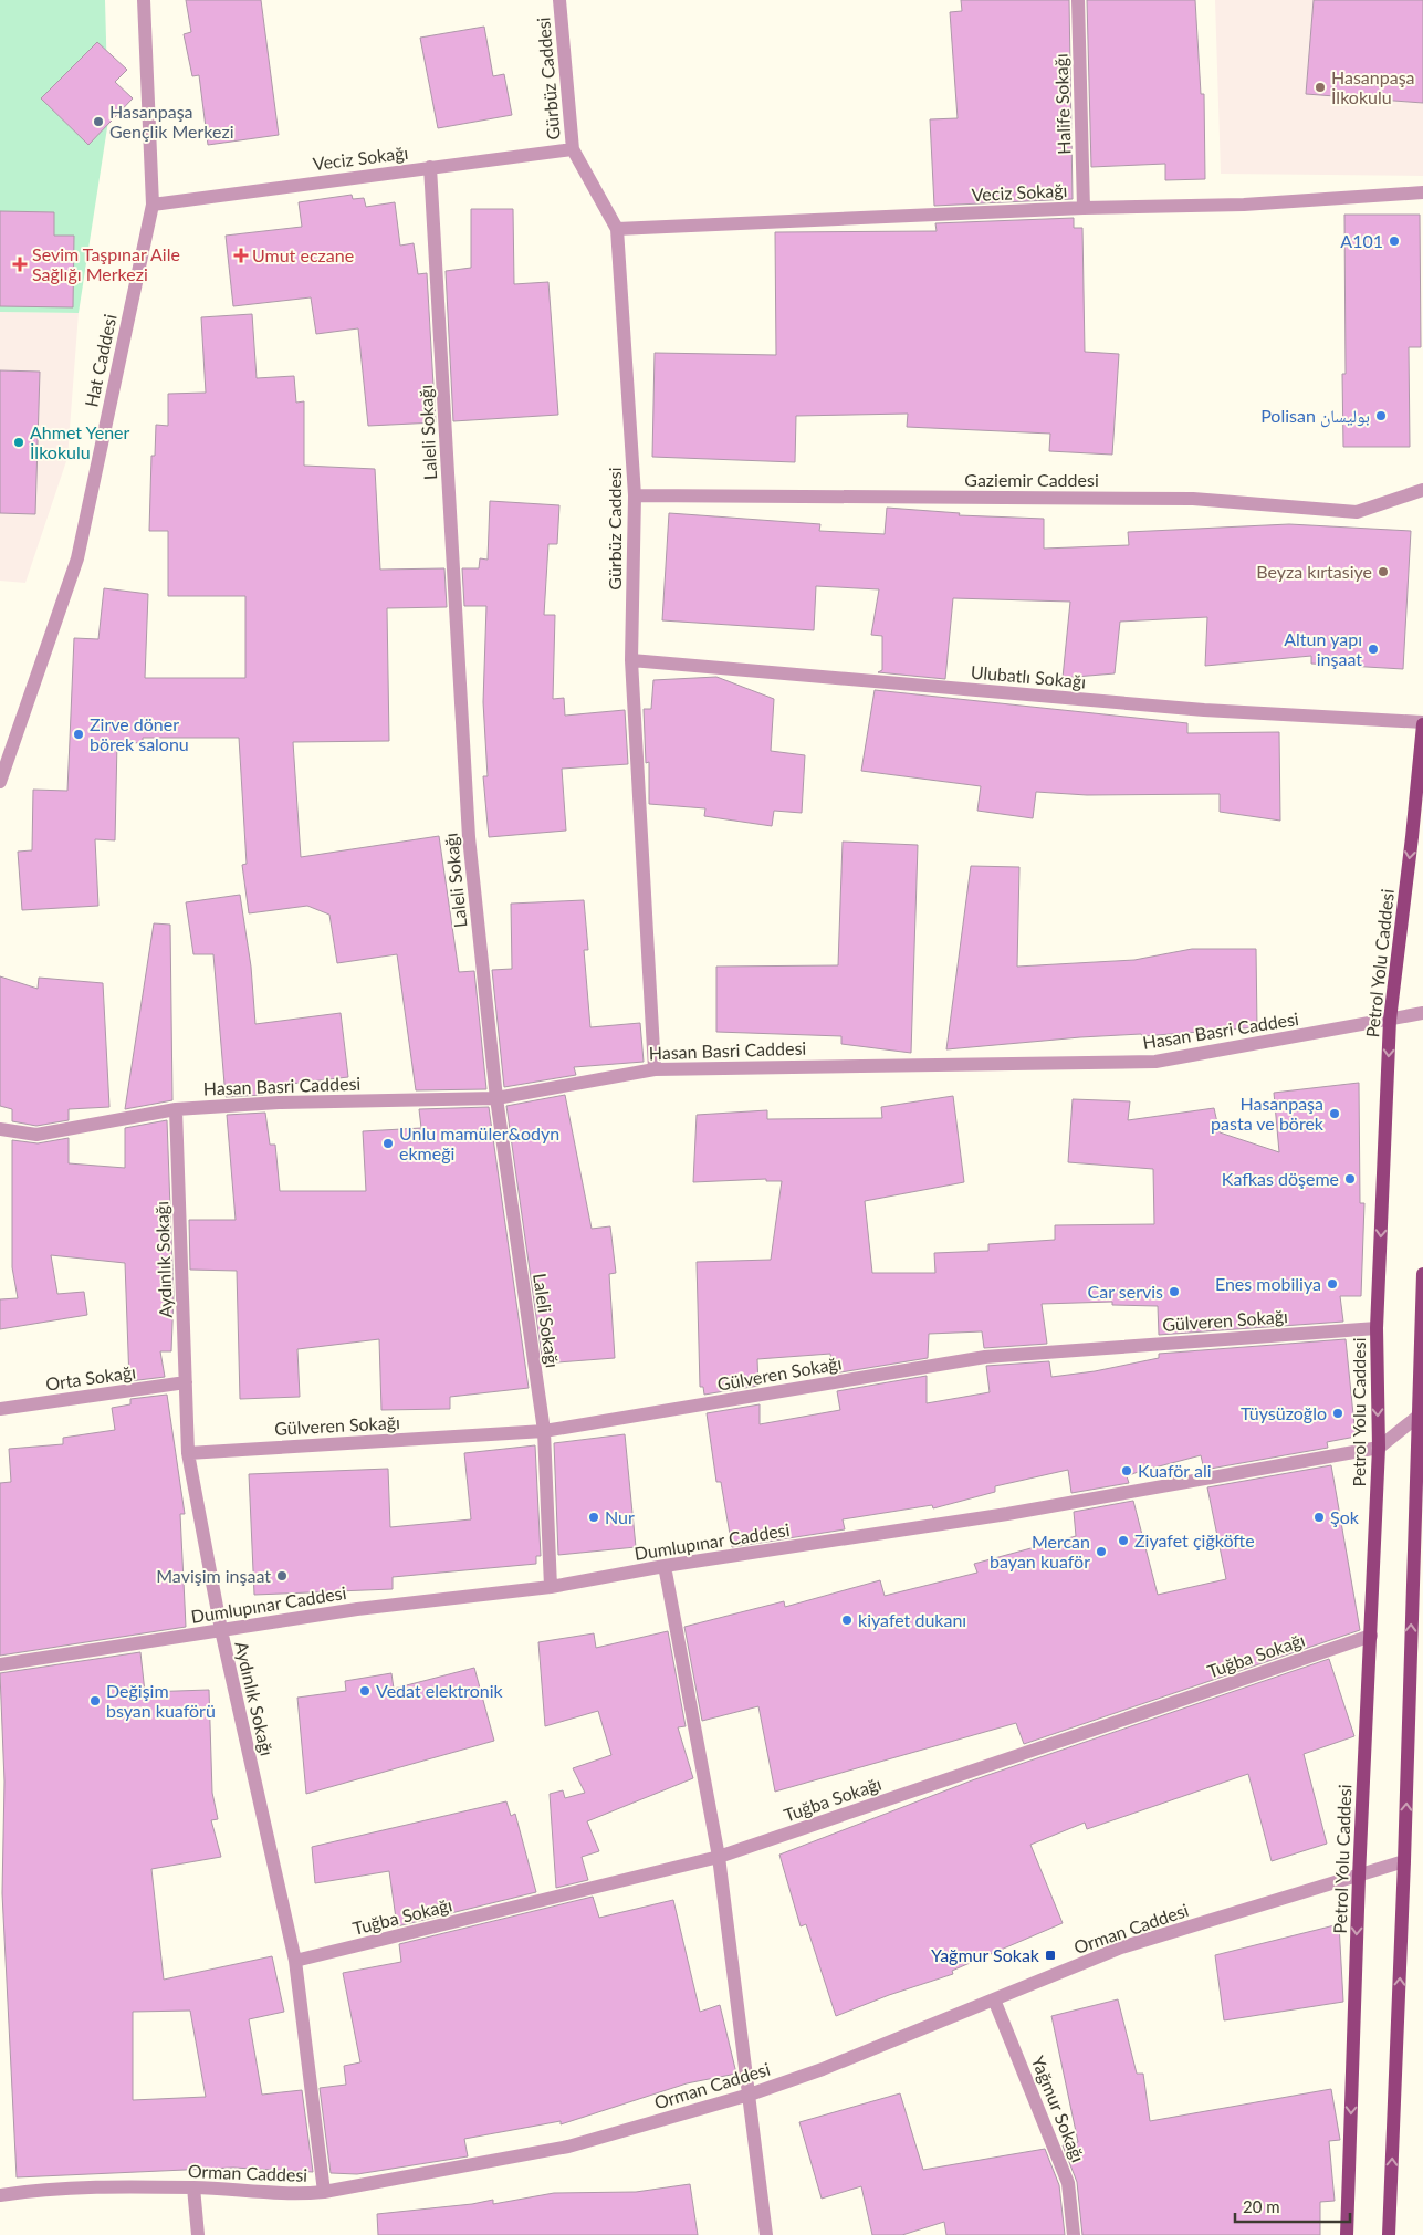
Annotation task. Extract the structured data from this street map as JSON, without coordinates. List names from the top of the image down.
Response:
{
  "streets": {
    "main road": ["Petrol Yolu Caddesi"],
    "street": [
      "Gürbüz Caddesi",
      "Halife Sokağı",
      "Veciz Sokağı",
      "Hat Caddesi",
      "Laleli Sokağı",
      "Gaziemir Caddesi",
      "Ulubatlı Sokağı",
      "Hasan Basri Caddesi",
      "Aydınlık Sokağı",
      "Gülveren Sokağı",
      "Orta Sokağı",
      "Dumlupınar Caddesi",
      "Tuğba Sokağı",
      "Orman Caddesi",
      "Yağmur Sokağı"
    ]
  },
  "crossings": [
    ["Gürbüz Caddesi", "Veciz Sokağı"],
    ["Gürbüz Caddesi", "Gaziemir Caddesi"],
    ["Gürbüz Caddesi", "Ulubatlı Sokağı"],
    ["Gürbüz Caddesi", "Hasan Basri Caddesi"],
    ["Halife Sokağı", "Veciz Sokağı"],
    ["Veciz Sokağı", "Hat Caddesi"],
    ["Veciz Sokağı", "Laleli Sokağı"],
    ["Laleli Sokağı", "Hasan Basri Caddesi"],
    ["Laleli Sokağı", "Gülveren Sokağı"],
    ["Laleli Sokağı", "Dumlupınar Caddesi"],
    ["Ulubatlı Sokağı", "Petrol Yolu Caddesi"],
    ["Petrol Yolu Caddesi", "Hasan Basri Caddesi"],
    ["Petrol Yolu Caddesi", "Gülveren Sokağı"],
    ["Petrol Yolu Caddesi", "Dumlupınar Caddesi"],
    ["Petrol Yolu Caddesi", "Tuğba Sokağı"],
    ["Petrol Yolu Caddesi", "Orman Caddesi"],
    ["Hasan Basri Caddesi", "Aydınlık Sokağı"],
    ["Aydınlık Sokağı", "Gülveren Sokağı"],
    ["Aydınlık Sokağı", "Orta Sokağı"],
    ["Aydınlık Sokağı", "Dumlupınar Caddesi"],
    ["Aydınlık Sokağı", "Tuğba Sokağı"],
    ["Aydınlık Sokağı", "Orman Caddesi"],
    ["Orman Caddesi", "Yağmur Sokağı"]
  ],
  "places": {
    "other": [
      "Hasanpaşa İlkokulu",
      "Hasanpaşa Gençlik Merkezi",
      "A101",
      "Polisan بوليسان",
      "Ahmet Yener İlkokulu",
      "Beyza kırtasiye",
      "Altun yapı inşaat",
      "Zirve döner börek salonu",
      "Hasanpaşa pasta ve börek",
      "Unlu mamüler&odyn ekmeği",
      "Kafkas döşeme",
      "Enes mobiliya",
      "Car servis",
      "Tüysüzoğlo",
      "Kuaför ali",
      "Nur",
      "Şok",
      "Ziyafet çiğköfte",
      "Mercan bayan kuaför",
      "Mavişim inşaat",
      "kiyafet dukanı",
      "Vedat elektronik",
      "Değişim bsyan kuaförü"
    ],
    "health": ["Umut eczane", "Sevim Taşpınar Aile Sağlığı Merkezi"],
    "transit": ["Yağmur Sokak"]
  },
  "scale_bar": "20 m"
}
